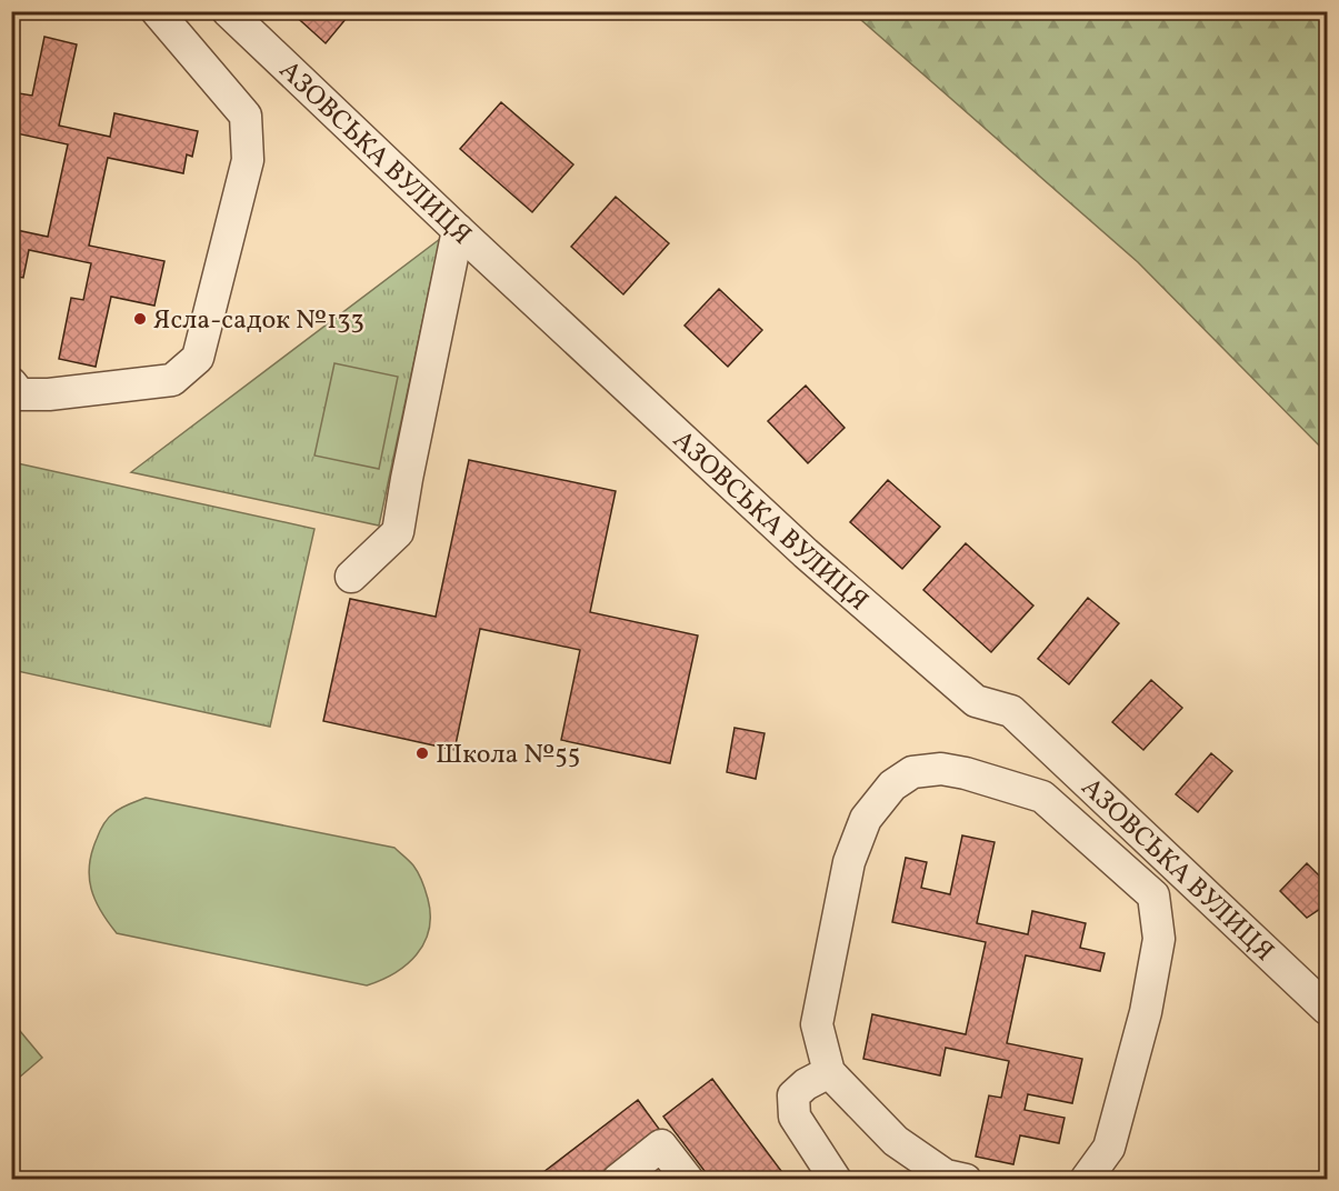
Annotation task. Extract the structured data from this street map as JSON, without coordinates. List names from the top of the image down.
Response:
{
  "streets": {
    "street": ["АЗОВСЬКА ВУЛИЦЯ"]
  },
  "places": ["Ясла-садок №133", "Школа №55"]
}
